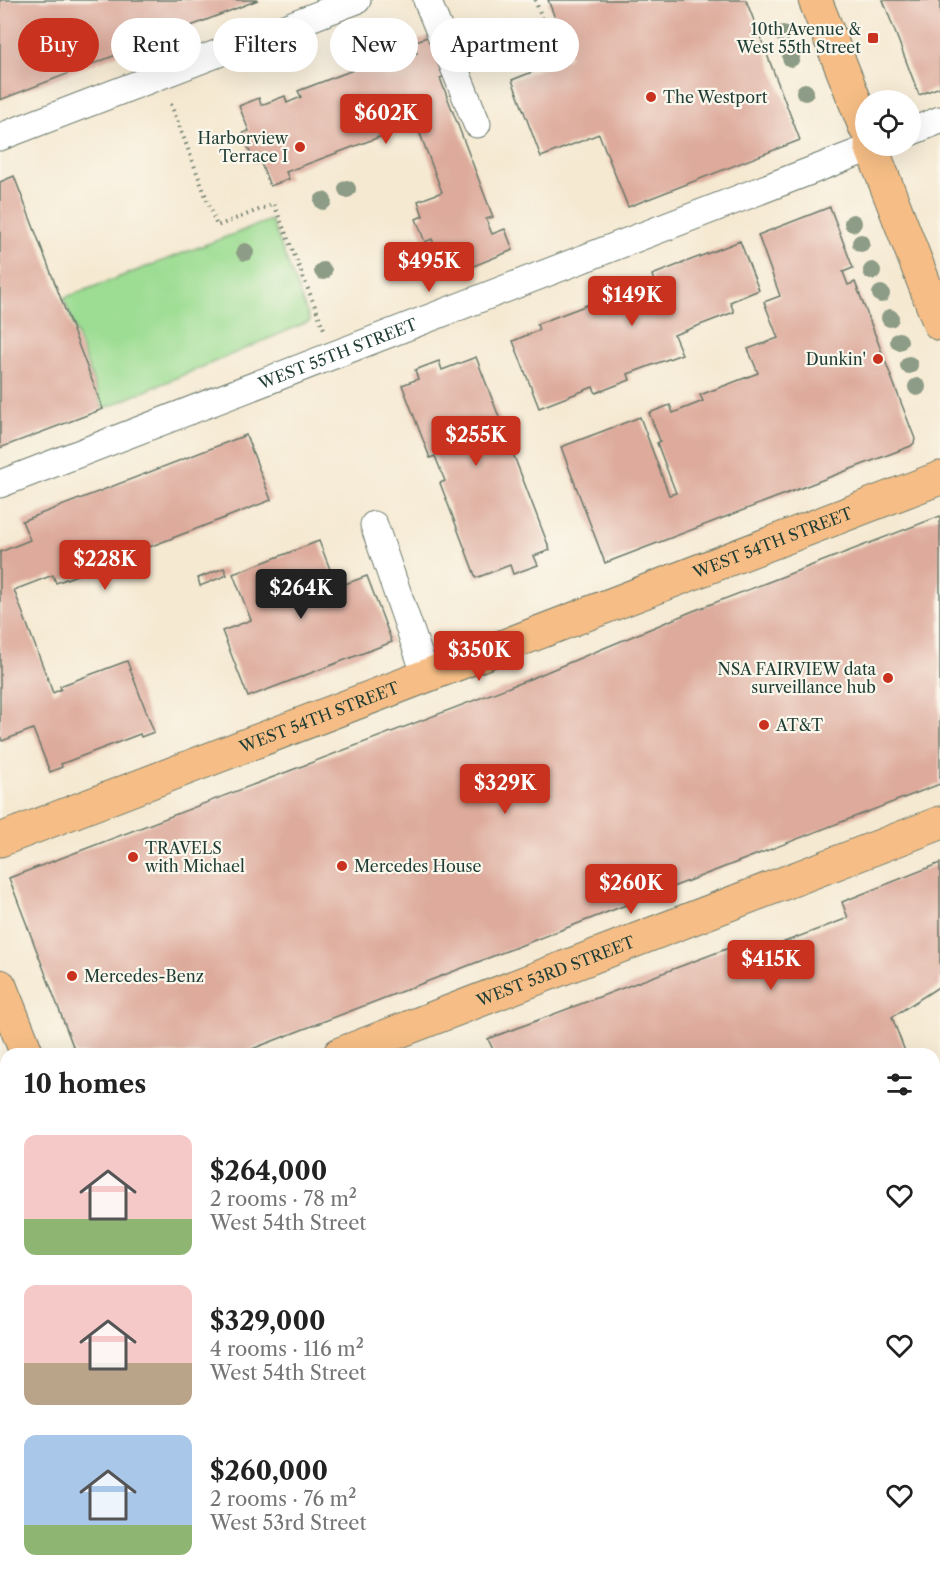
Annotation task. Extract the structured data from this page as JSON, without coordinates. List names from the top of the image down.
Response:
{
  "streets": {
    "main road": ["WEST 54TH STREET", "WEST 53RD STREET"],
    "street": ["WEST 55TH STREET"]
  },
  "places": {
    "transit": ["10th Avenue & West 55th Street"],
    "other": [
      "The Westport",
      "Harborview Terrace I",
      "Dunkin'",
      "NSA FAIRVIEW data surveillance hub",
      "AT&T",
      "TRAVELS with Michael",
      "Mercedes House",
      "Mercedes-Benz"
    ]
  },
  "page": {
    "chip": [
      "Buy",
      "Rent",
      "Filters",
      "New",
      "Apartment"
    ],
    "price": [
      "$602K",
      "$495K",
      "$149K",
      "$255K",
      "$228K",
      "$264K",
      "$350K",
      "$329K",
      "$260K",
      "$415K"
    ],
    "heading": "10 homes",
    "list": [
      {
        "name": "$264,000",
        "note": "2 rooms · 78 m² · West 54th Street"
      },
      {
        "name": "$329,000",
        "note": "4 rooms · 116 m² · West 54th Street"
      },
      {
        "name": "$260,000",
        "note": "2 rooms · 76 m² · West 53rd Street"
      }
    ]
  }
}
